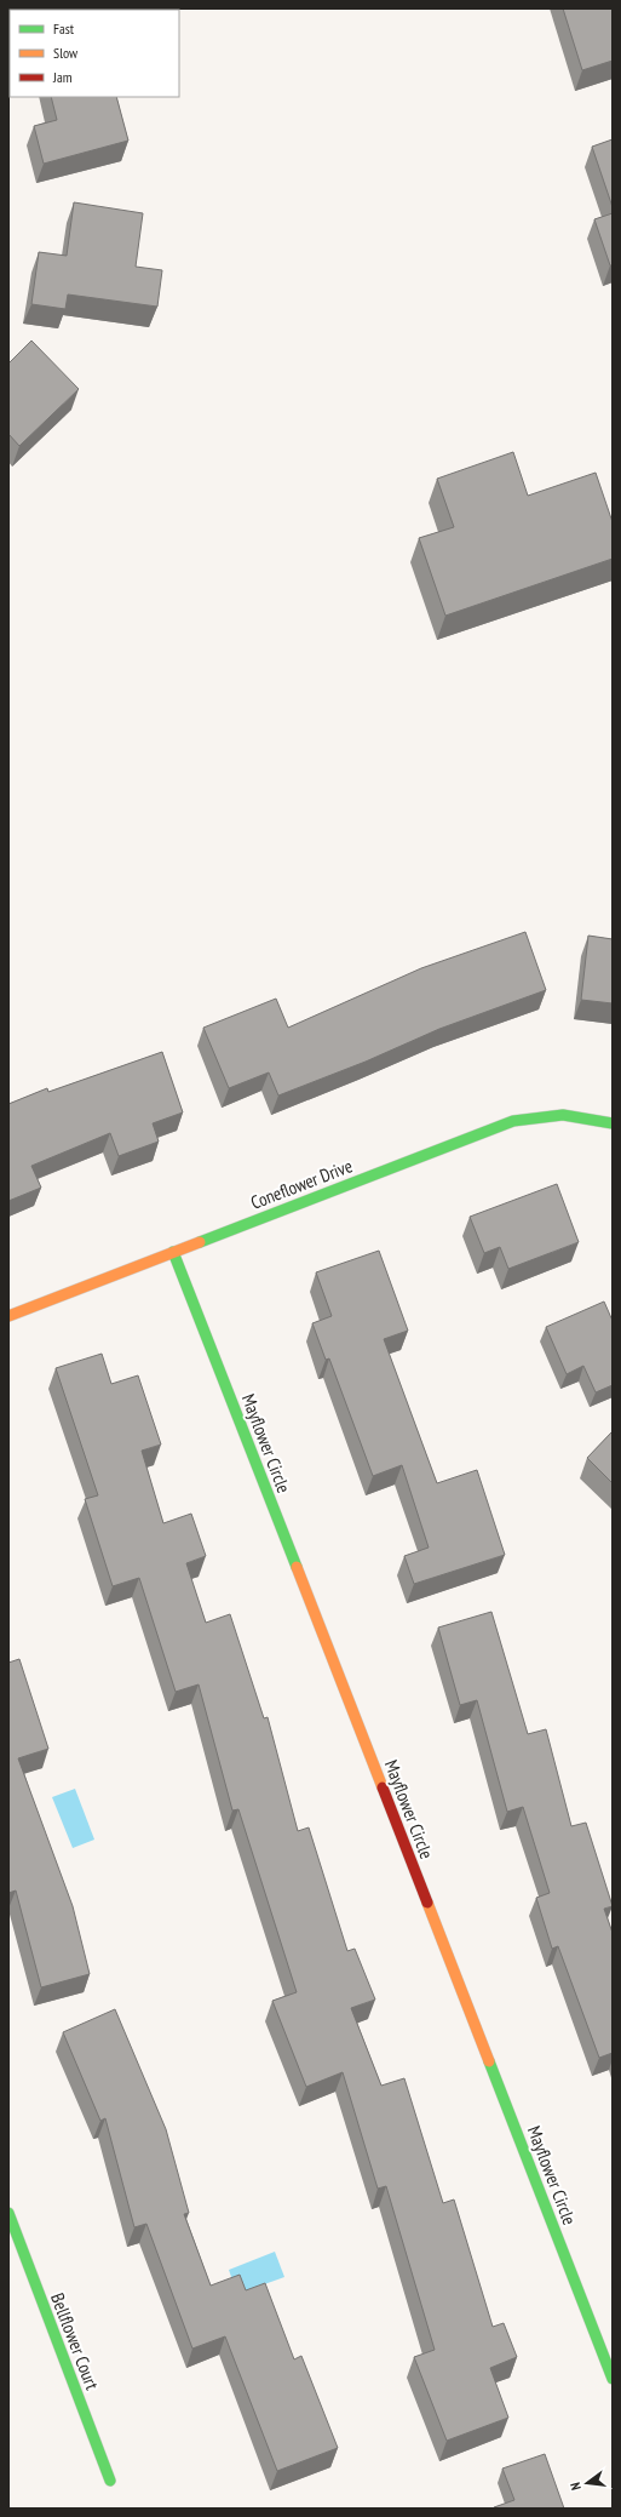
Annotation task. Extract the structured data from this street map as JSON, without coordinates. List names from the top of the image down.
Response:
{
  "streets": {
    "street": ["Coneflower Drive", "Mayflower Circle", "Bellflower Court"]
  },
  "crossings": [
    ["Coneflower Drive", "Mayflower Circle"]
  ],
  "legend": ["Fast", "Slow", "Jam"],
  "north": "left"
}
